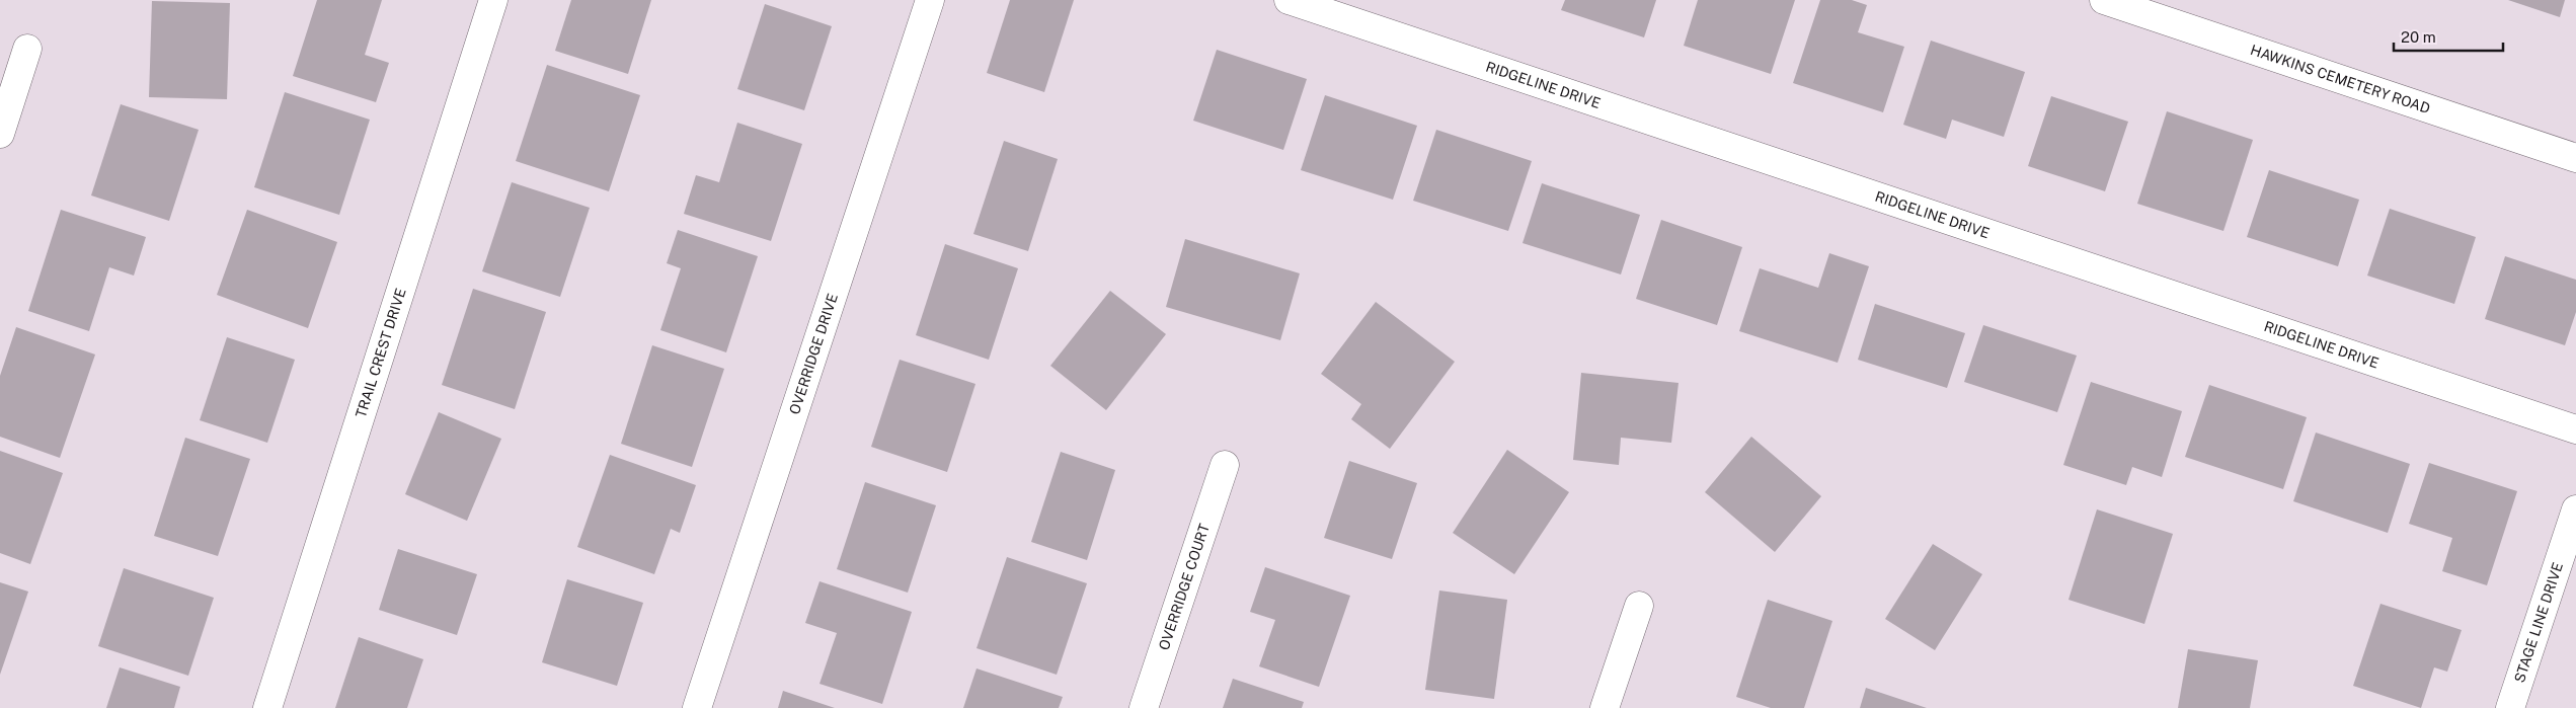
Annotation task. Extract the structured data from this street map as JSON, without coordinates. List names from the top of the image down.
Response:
{
  "streets": {
    "street": [
      "HAWKINS CEMETERY ROAD",
      "RIDGELINE DRIVE",
      "TRAIL CREST DRIVE",
      "OVERRIDGE DRIVE",
      "OVERRIDGE COURT",
      "STAGE LINE DRIVE"
    ]
  },
  "scale_bar": "20 m"
}
